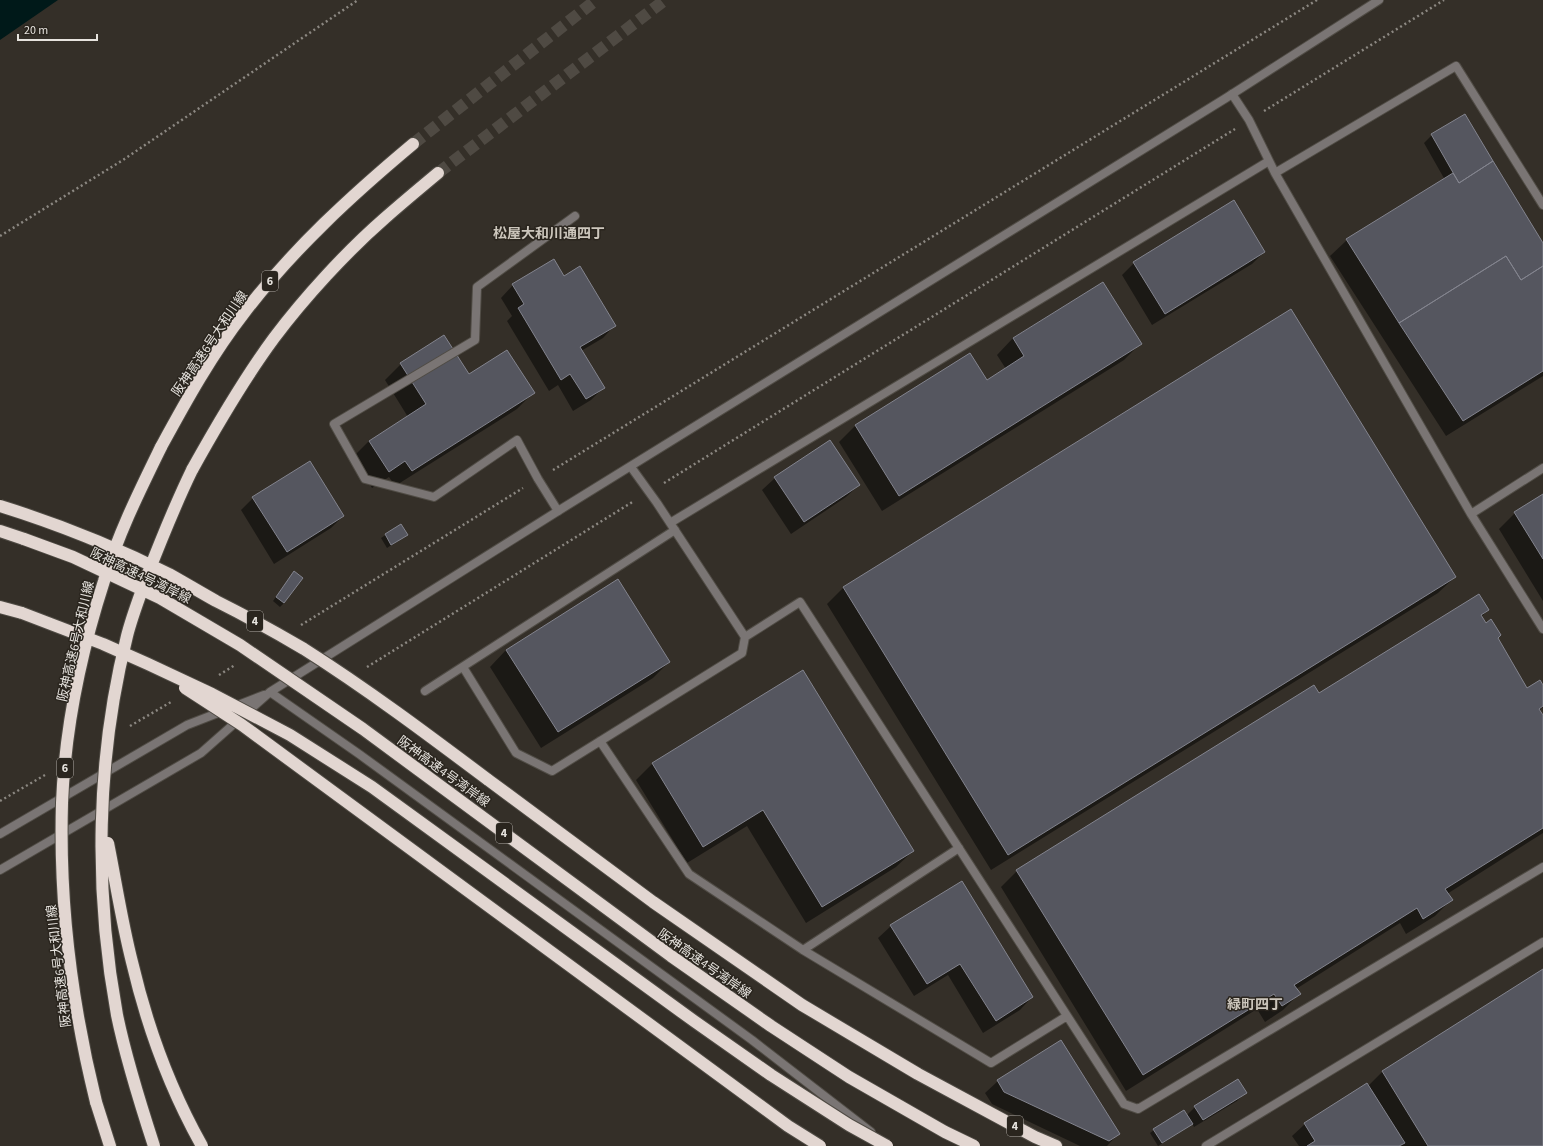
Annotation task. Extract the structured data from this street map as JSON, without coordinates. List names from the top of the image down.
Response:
{
  "streets": {
    "highway": [
      "6",
      "阪神高速6号大和川線",
      "阪神高速4号湾岸線",
      "4"
    ]
  },
  "crossings": [
    ["6", "阪神高速6号大和川線"]
  ],
  "districts": ["松屋大和川通四丁", "緑町四丁"],
  "scale_bar": "20 m"
}
